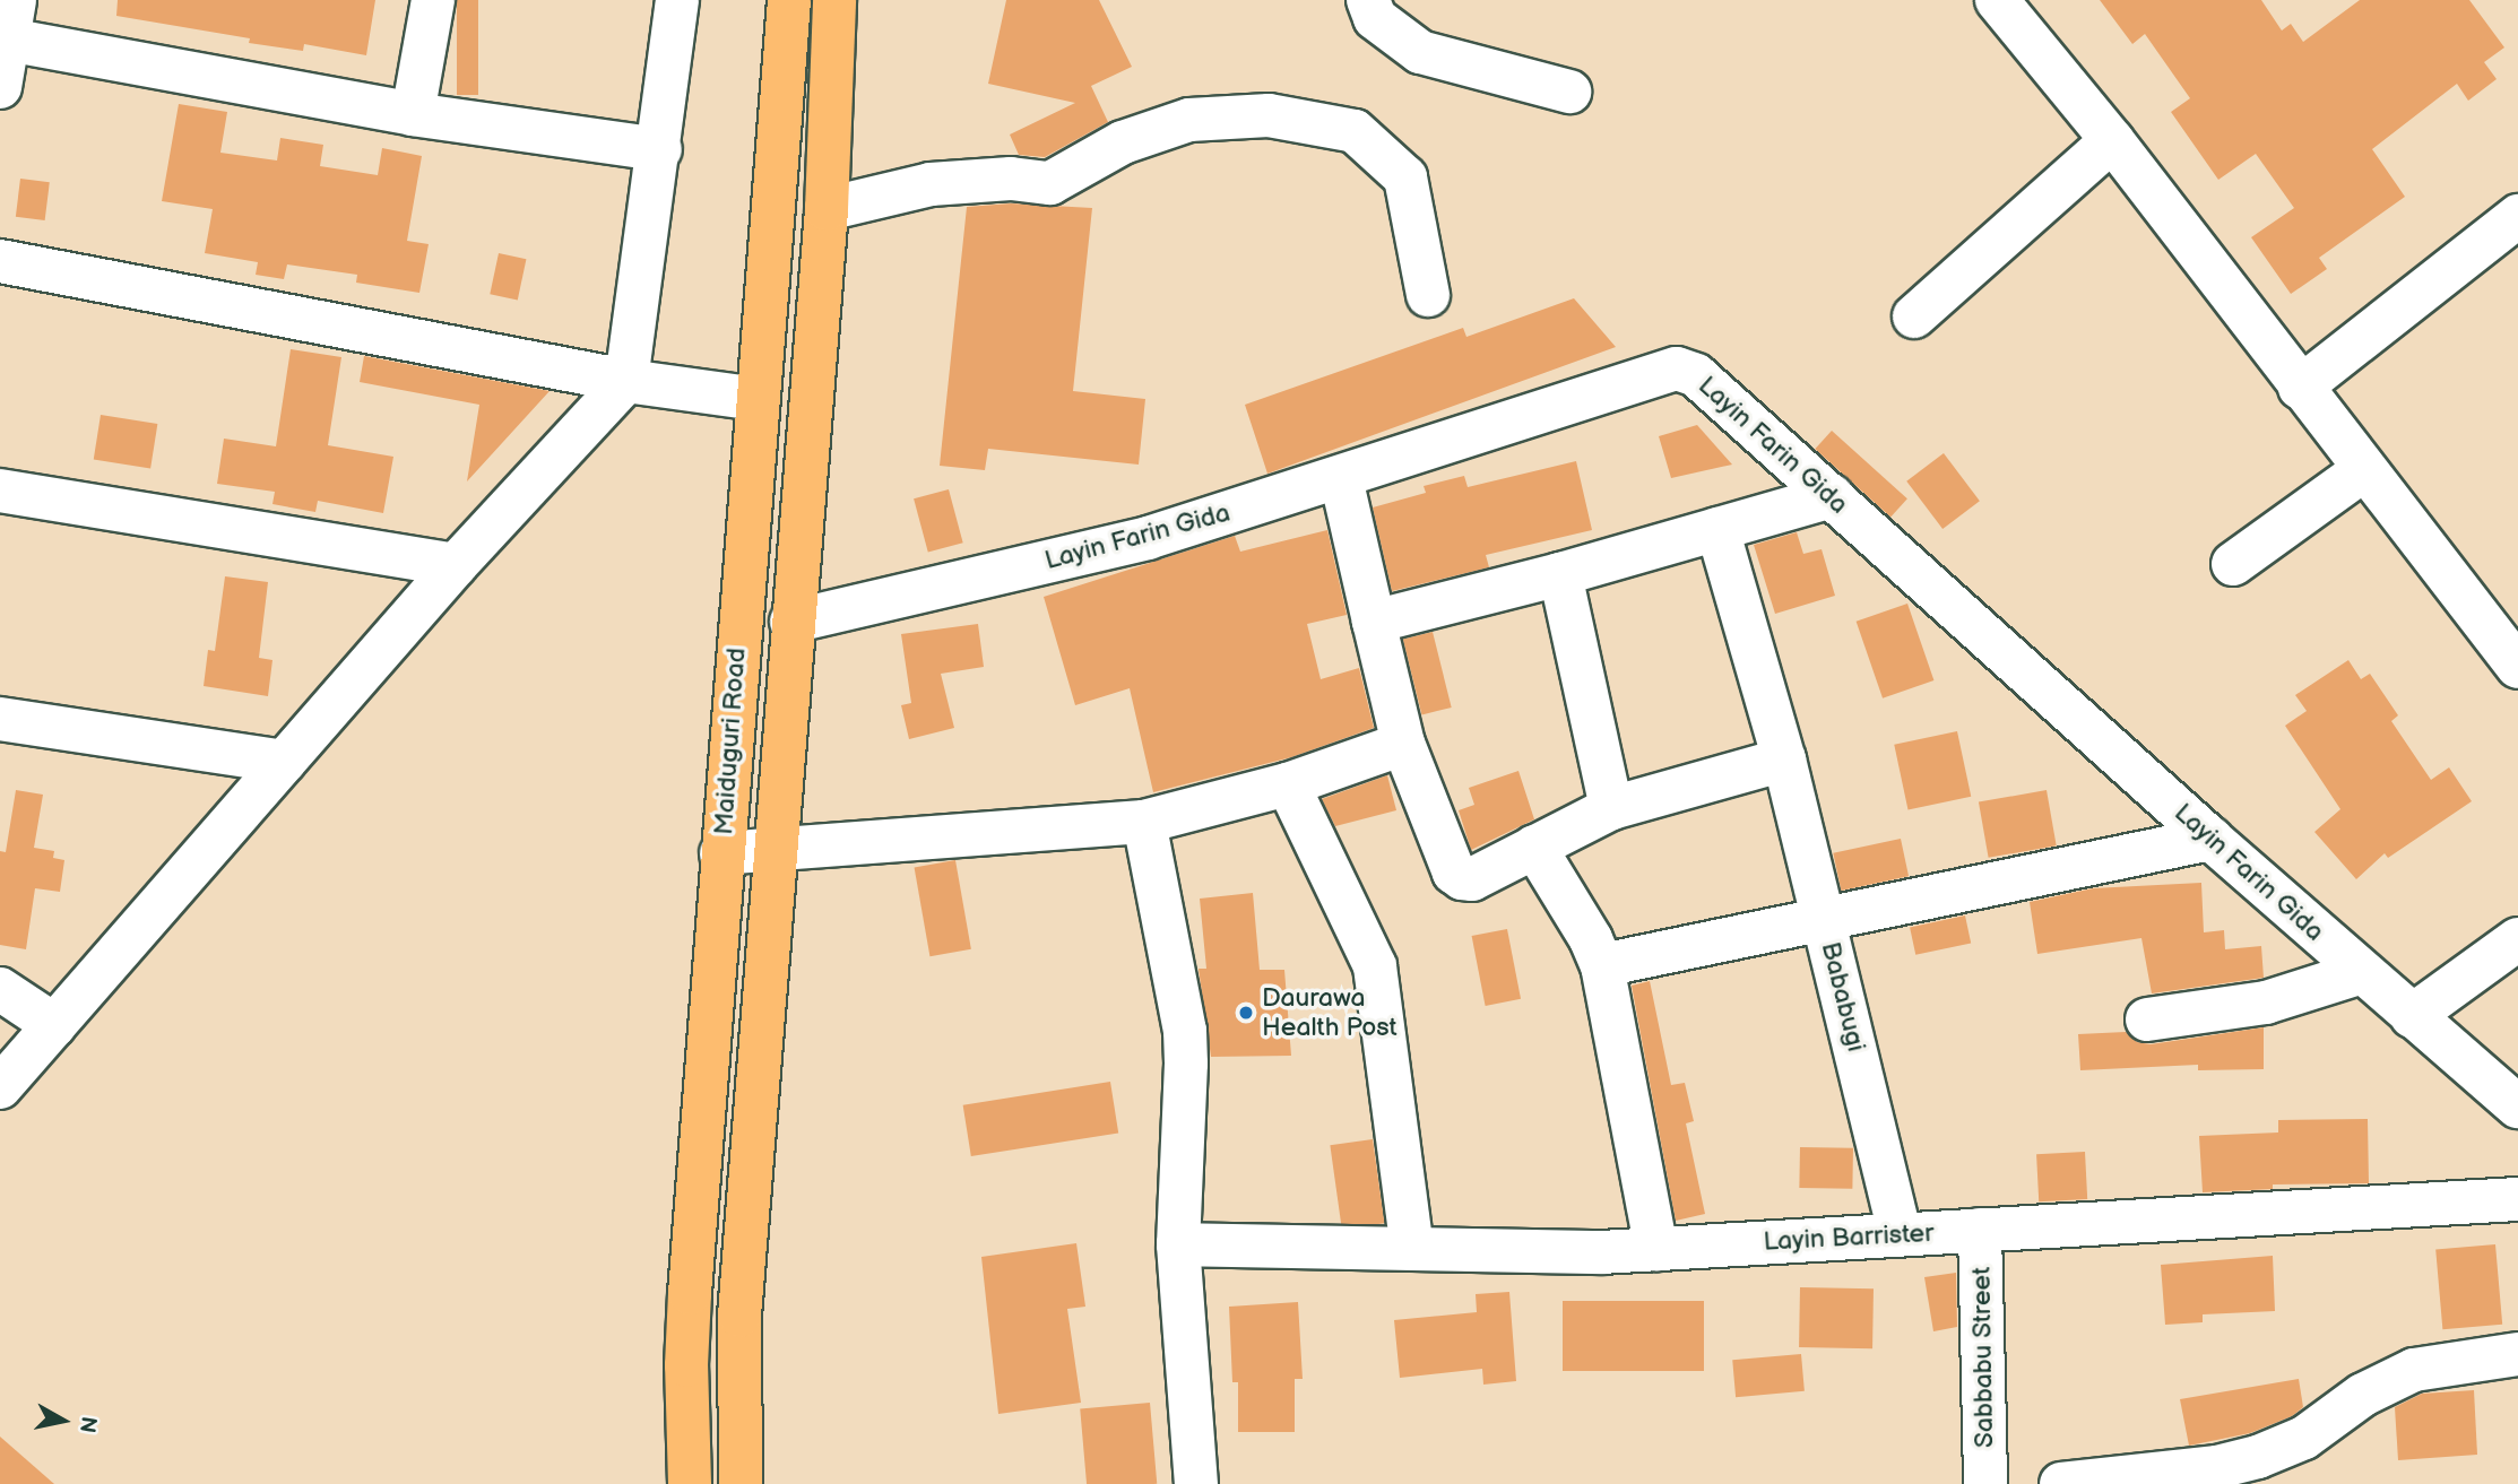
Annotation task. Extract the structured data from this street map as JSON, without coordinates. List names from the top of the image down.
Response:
{
  "streets": {
    "highway": ["Maiduguri Road"],
    "street": [
      "Layin Farin Gida",
      "Bababugi",
      "Layin Barrister",
      "Sabbabu Street"
    ]
  },
  "crossings": [
    ["Layin Farin Gida", "Maiduguri Road"],
    ["Bababugi", "Layin Barrister"],
    ["Layin Barrister", "Sabbabu Street"]
  ],
  "places": ["Daurawa Health Post"],
  "north": "right"
}
